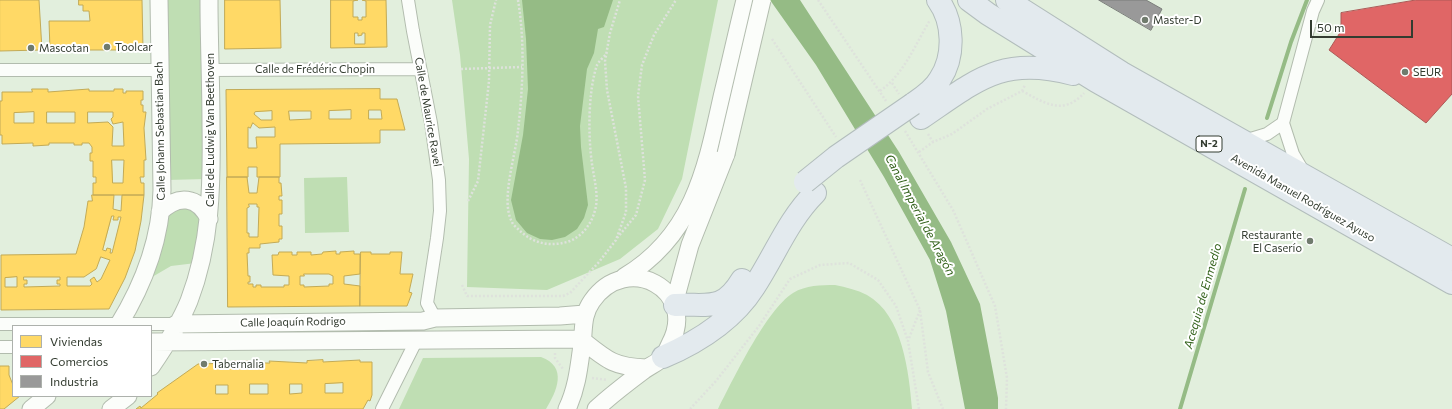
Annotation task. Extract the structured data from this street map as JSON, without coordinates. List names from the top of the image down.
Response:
{
  "streets": {
    "highway": ["N-2", "Avenida Manuel Rodríguez Ayuso"],
    "street": [
      "Calle de Frédéric Chopin",
      "Calle de Maurice Ravel",
      "Calle de Ludwig Van Beethoven",
      "Calle Johann Sebastian Bach",
      "Calle Joaquín Rodrigo"
    ]
  },
  "crossings": [
    ["Calle de Frédéric Chopin", "Calle de Maurice Ravel"],
    ["Calle de Frédéric Chopin", "Calle de Ludwig Van Beethoven"],
    ["Calle de Maurice Ravel", "Calle Joaquín Rodrigo"],
    ["Calle de Ludwig Van Beethoven", "Calle Joaquín Rodrigo"],
    ["Calle Johann Sebastian Bach", "Calle Joaquín Rodrigo"]
  ],
  "water": ["Canal Imperial de Aragón", "Acequia de Enmedio"],
  "places": [
    "Master-D",
    "Toolcar",
    "Mascotan",
    "SEUR",
    "Restaurante El Caserío",
    "Tabernalia"
  ],
  "legend": ["Viviendas", "Comercios", "Industria"],
  "scale_bar": "50 m"
}
